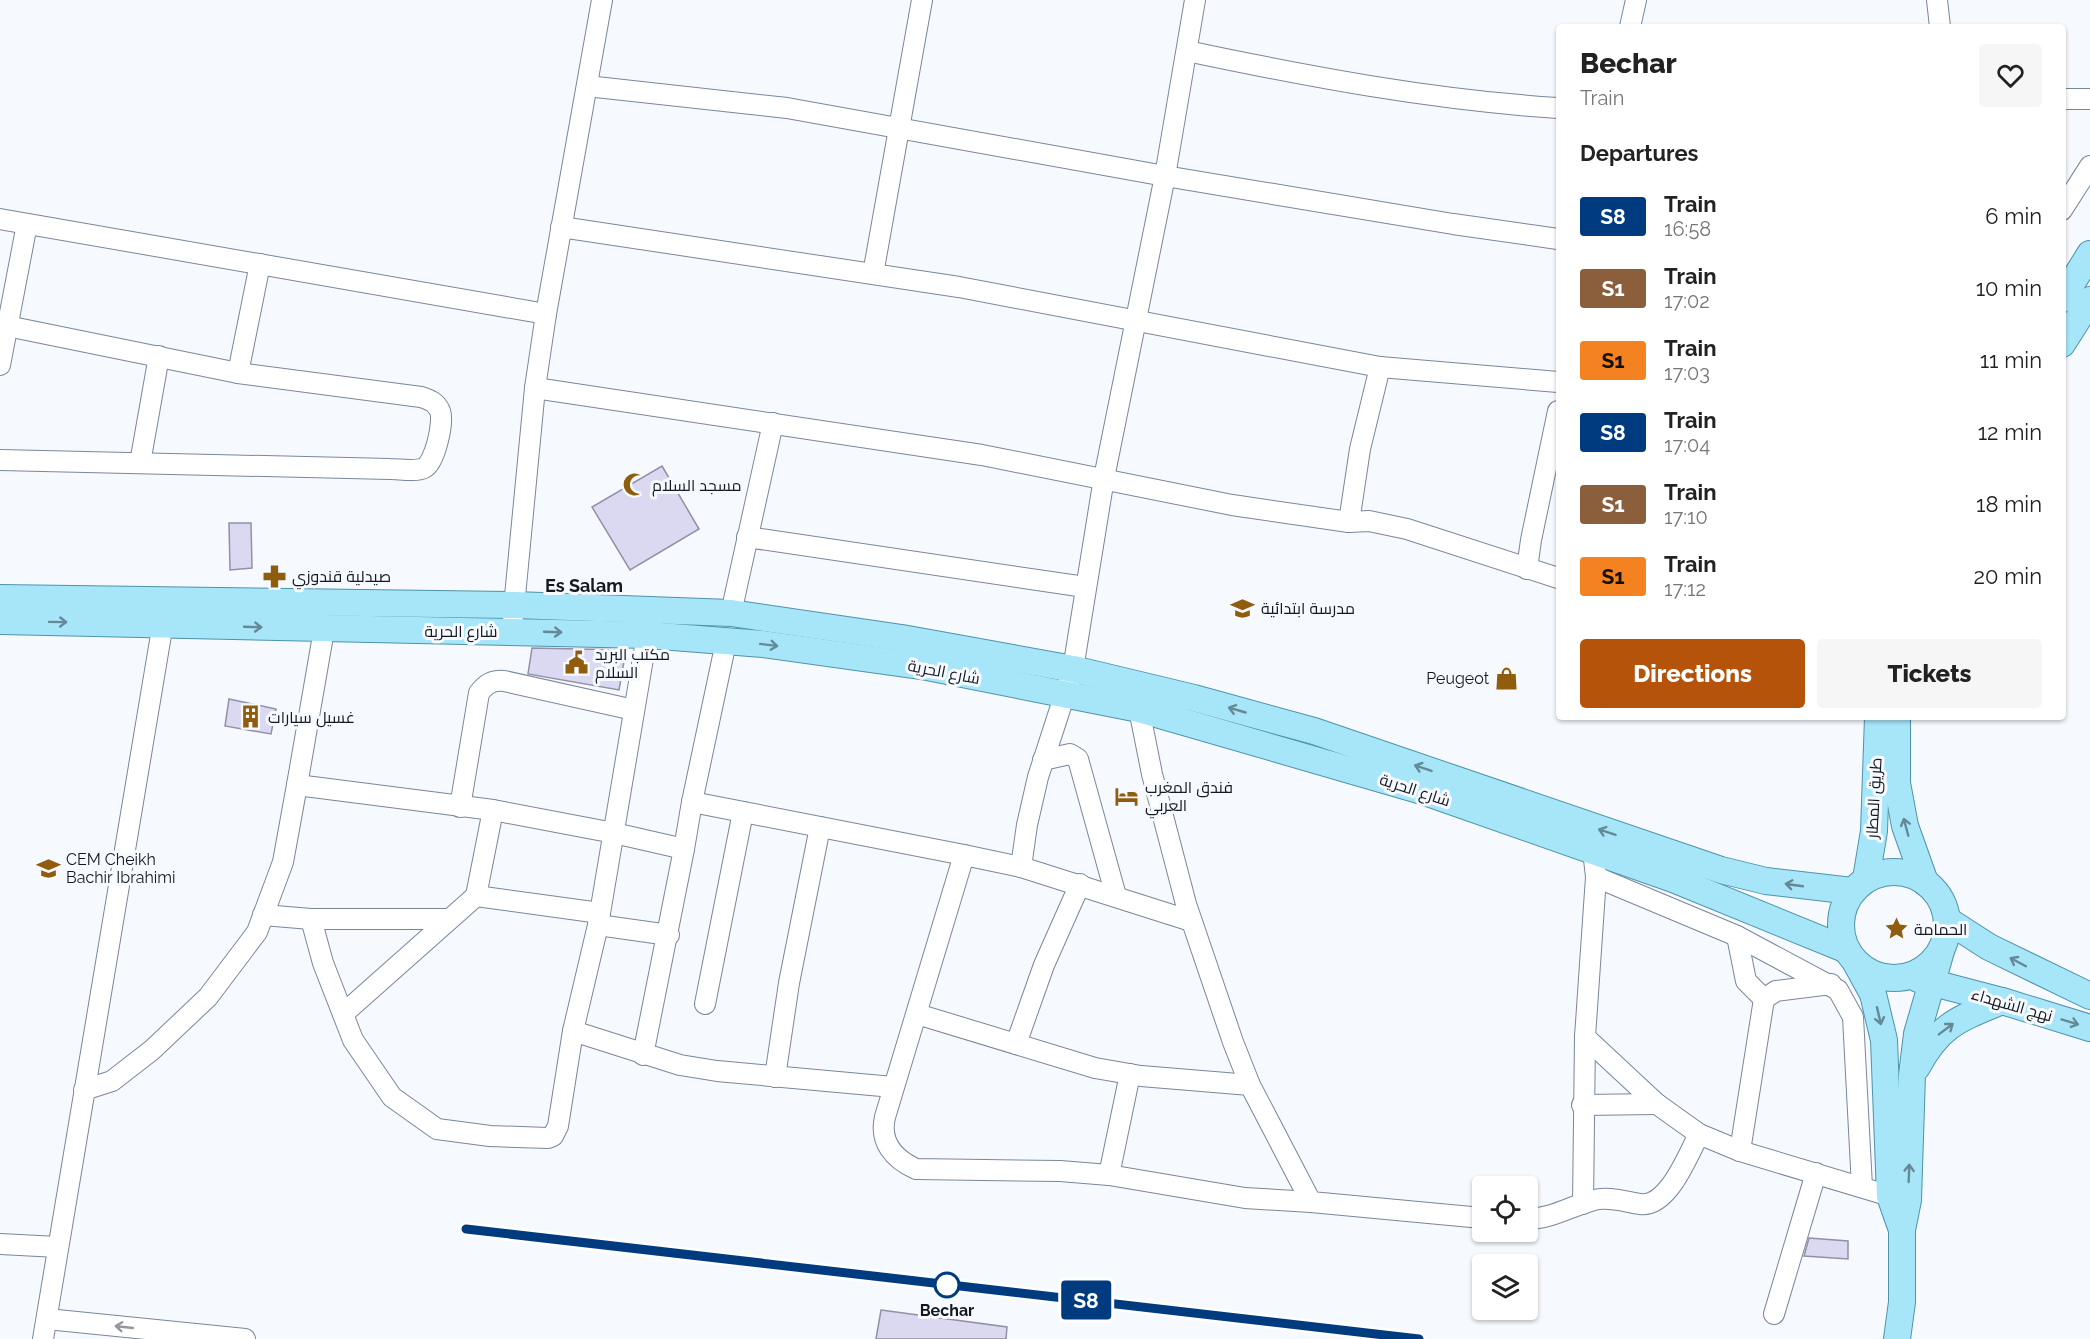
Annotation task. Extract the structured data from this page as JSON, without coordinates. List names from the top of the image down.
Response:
{
  "streets": {
    "main road": ["شارع الحرية", "طريق المطار", "نهج الشهداء"]
  },
  "crossings": [
    ["شارع الحرية", "طريق المطار"],
    ["شارع الحرية", "نهج الشهداء"],
    ["طريق المطار", "نهج الشهداء"]
  ],
  "districts": ["Es Salam"],
  "places": {
    "mosque": ["مسجد السلام"],
    "pharmacy": ["صيدلية قندوزي"],
    "school or university": ["مدرسة ابتدائية", "CEM Cheikh Bachir Ibrahimi"],
    "public building": ["مكتب البريد السلام"],
    "shop": ["Peugeot"],
    "building": ["غسيل سيارات"],
    "hotel": ["فندق المغرب العربي"],
    "place": ["الحمامة"],
    "other": ["Bechar"]
  },
  "page": {
    "on_map": "S8",
    "heading": [
      ["Bechar", "Train"],
      "Departures"
    ],
    "list": [
      {
        "mark": "S8",
        "name": "Train",
        "note": "16:58",
        "value": "6 min"
      },
      {
        "mark": "S1",
        "name": "Train",
        "note": "17:02",
        "value": "10 min"
      },
      {
        "mark": "S1",
        "name": "Train",
        "note": "17:03",
        "value": "11 min"
      },
      {
        "mark": "S8",
        "name": "Train",
        "note": "17:04",
        "value": "12 min"
      },
      {
        "mark": "S1",
        "name": "Train",
        "note": "17:10",
        "value": "18 min"
      },
      {
        "mark": "S1",
        "name": "Train",
        "note": "17:12",
        "value": "20 min"
      }
    ],
    "buttons": ["Directions", "Tickets"]
  }
}
